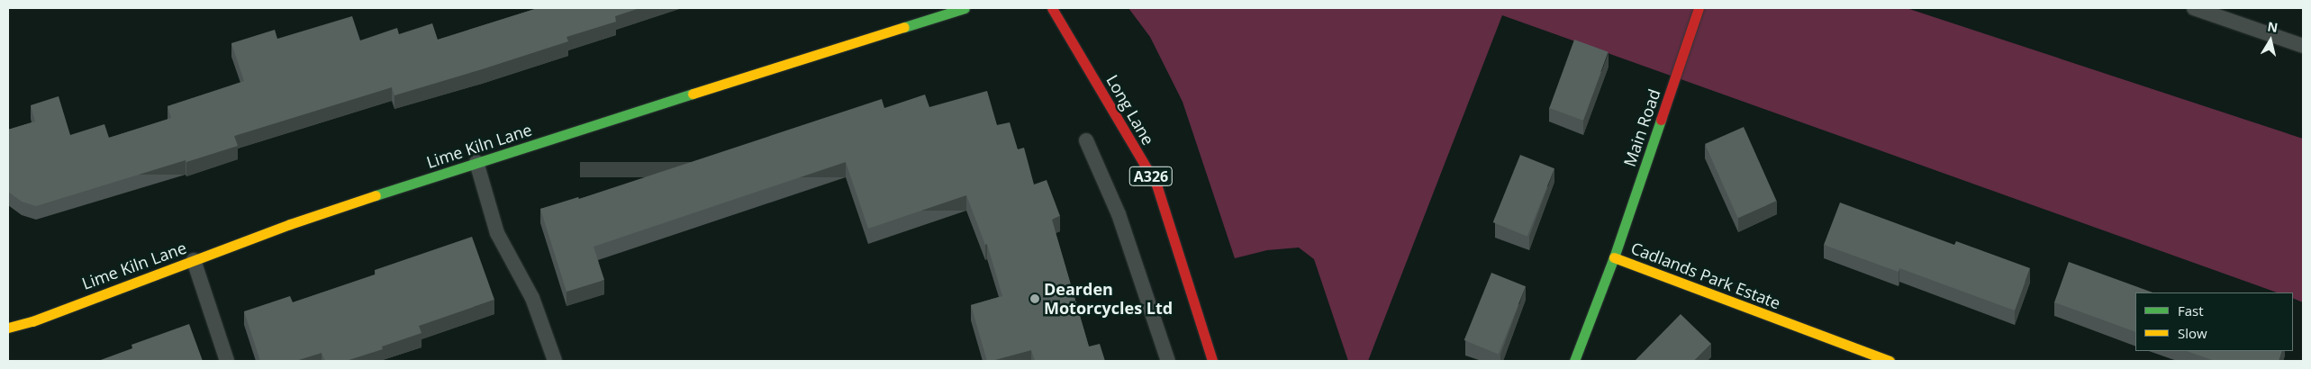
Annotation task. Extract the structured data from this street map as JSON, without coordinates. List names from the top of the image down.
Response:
{
  "streets": {
    "street": [
      "Long Lane",
      "Main Road",
      "Lime Kiln Lane",
      "A326",
      "Cadlands Park Estate"
    ]
  },
  "crossings": [
    ["Main Road", "Cadlands Park Estate"]
  ],
  "places": ["Dearden Motorcycles Ltd"],
  "legend": ["Fast", "Slow"],
  "north": "top"
}
